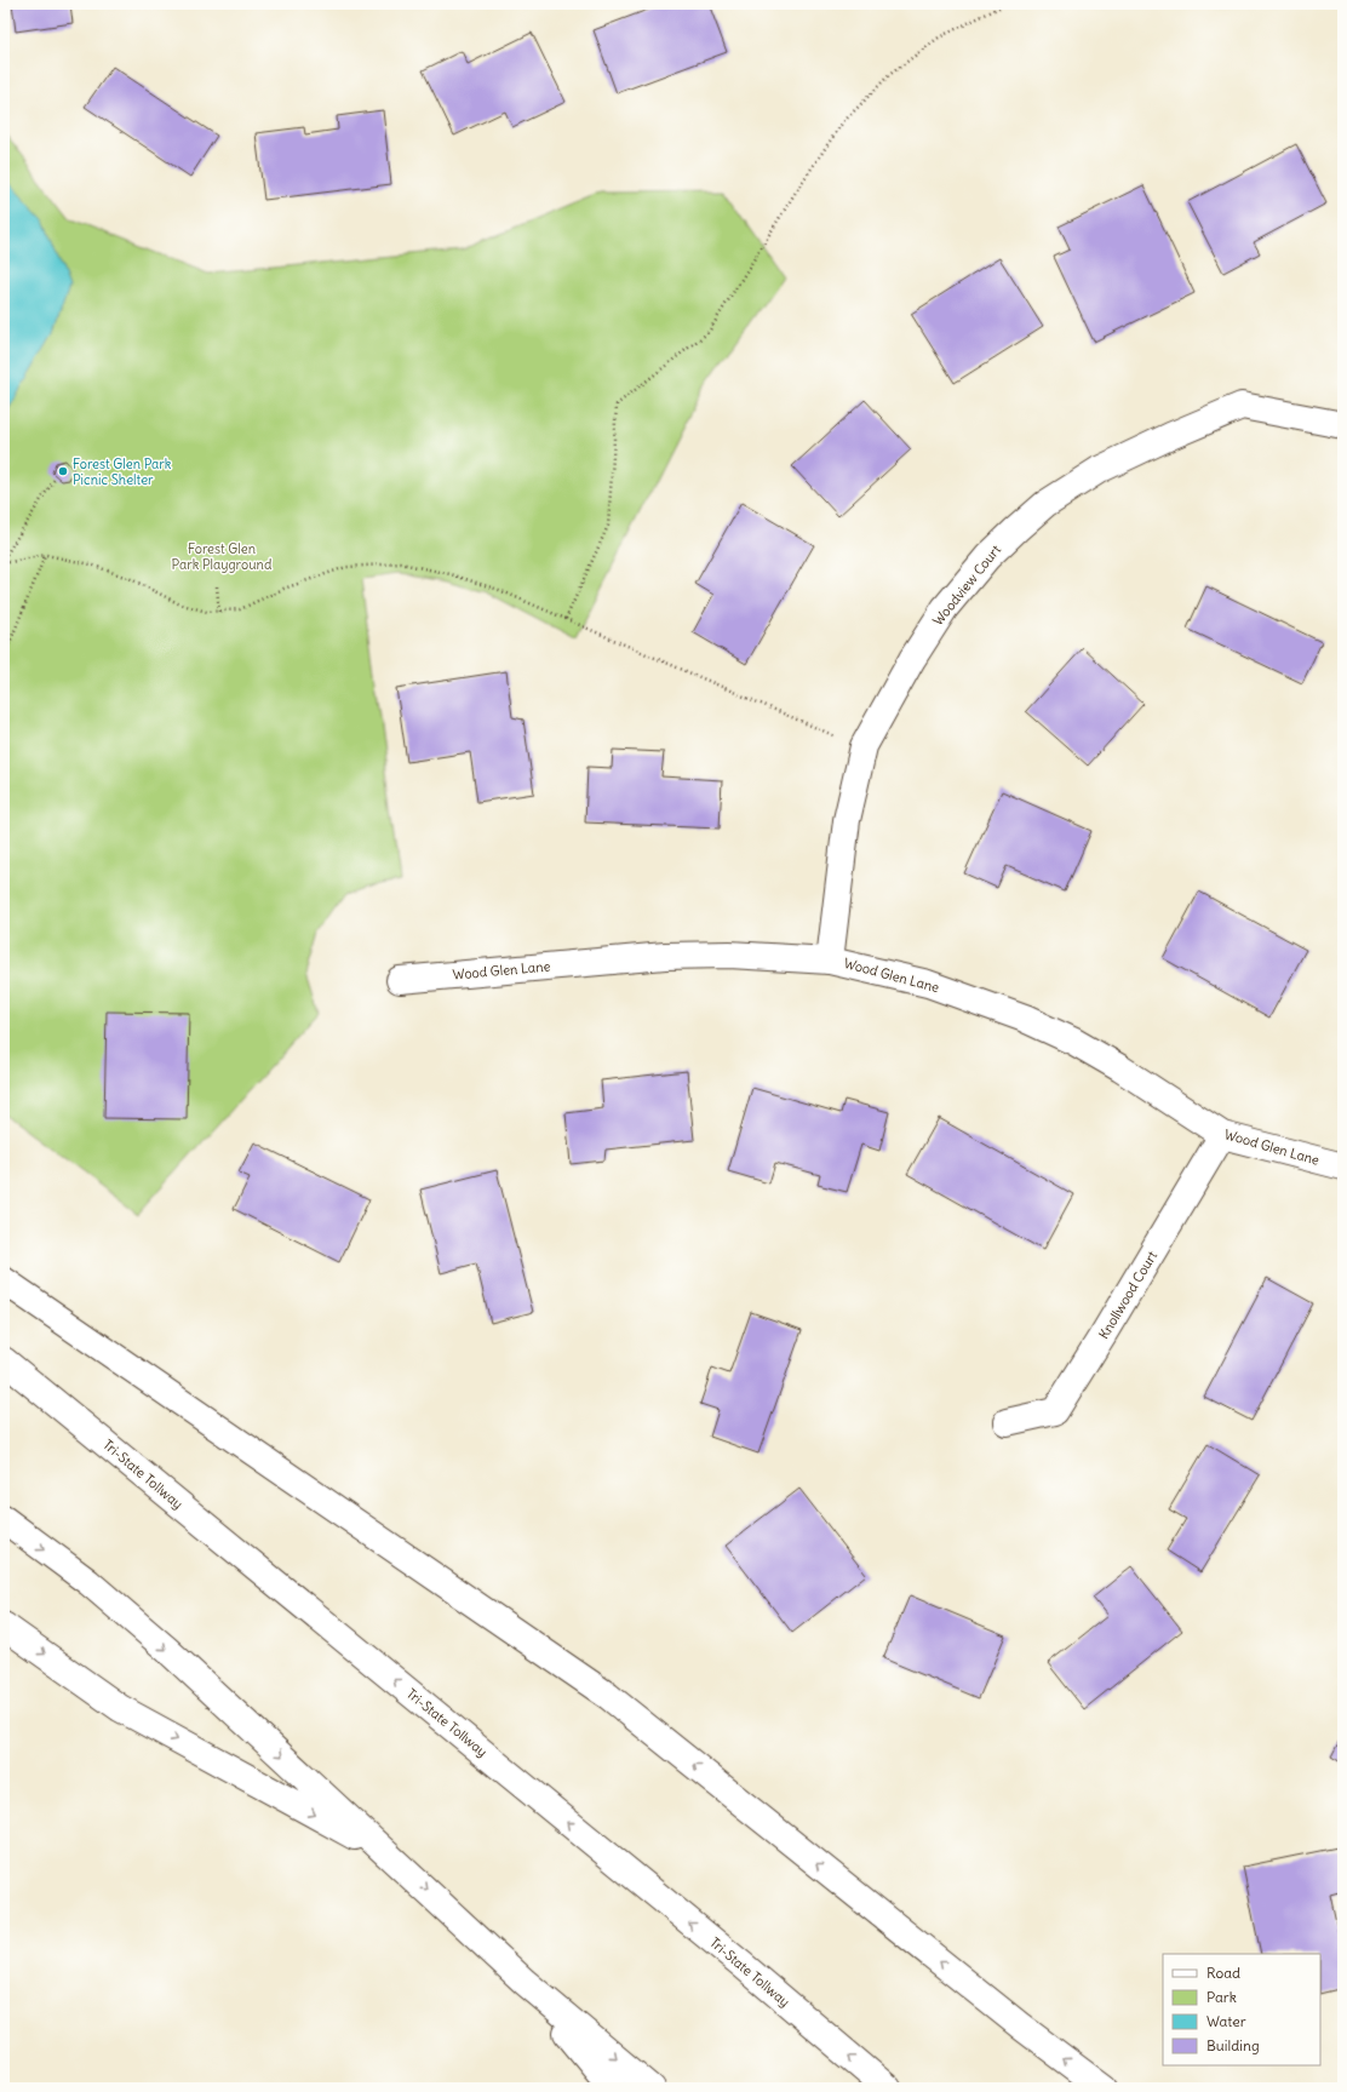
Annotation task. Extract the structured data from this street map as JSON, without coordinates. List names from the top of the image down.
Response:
{
  "streets": {
    "main road": [
      "Woodview Court",
      "Wood Glen Lane",
      "Knollwood Court",
      "Tri-State Tollway"
    ]
  },
  "crossings": [
    ["Woodview Court", "Wood Glen Lane"],
    ["Wood Glen Lane", "Knollwood Court"]
  ],
  "parks": ["Forest Glen Park Playground"],
  "places": ["Forest Glen Park Picnic Shelter"],
  "legend": [
    "Road",
    "Park",
    "Water",
    "Building"
  ]
}
